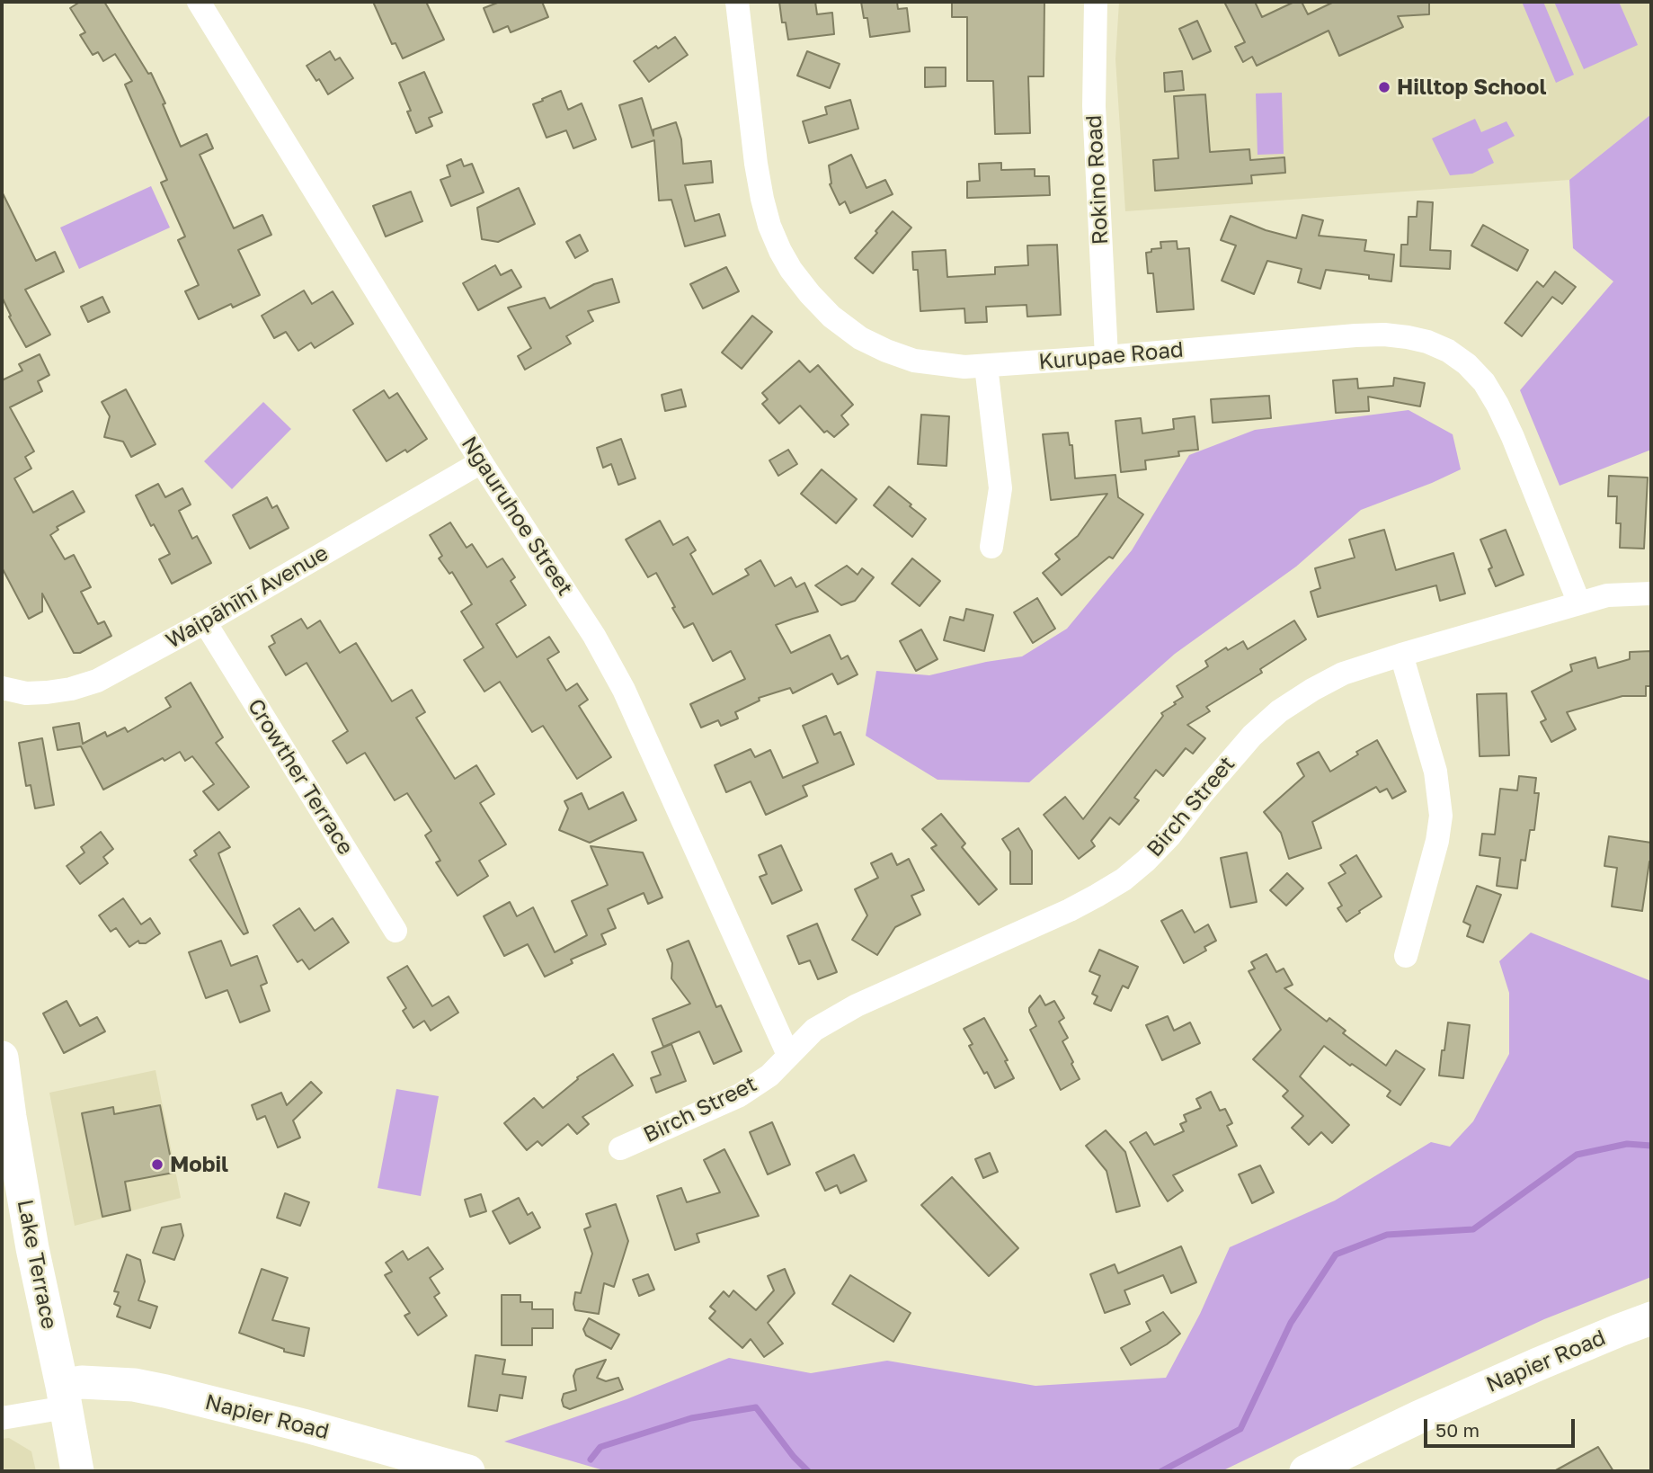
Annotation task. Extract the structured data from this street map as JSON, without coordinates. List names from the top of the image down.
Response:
{
  "streets": {
    "main road": ["Lake Terrace", "Napier Road"],
    "street": [
      "Rokino Road",
      "Kurupae Road",
      "Ngauruhoe Street",
      "Waipāhīhī Avenue",
      "Crowther Terrace",
      "Birch Street"
    ]
  },
  "crossings": [
    ["Rokino Road", "Kurupae Road"],
    ["Kurupae Road", "Birch Street"],
    ["Ngauruhoe Street", "Waipāhīhī Avenue"],
    ["Ngauruhoe Street", "Birch Street"],
    ["Waipāhīhī Avenue", "Crowther Terrace"],
    ["Lake Terrace", "Napier Road"]
  ],
  "places": ["Hilltop School", "Mobil"],
  "scale_bar": "50 m"
}
